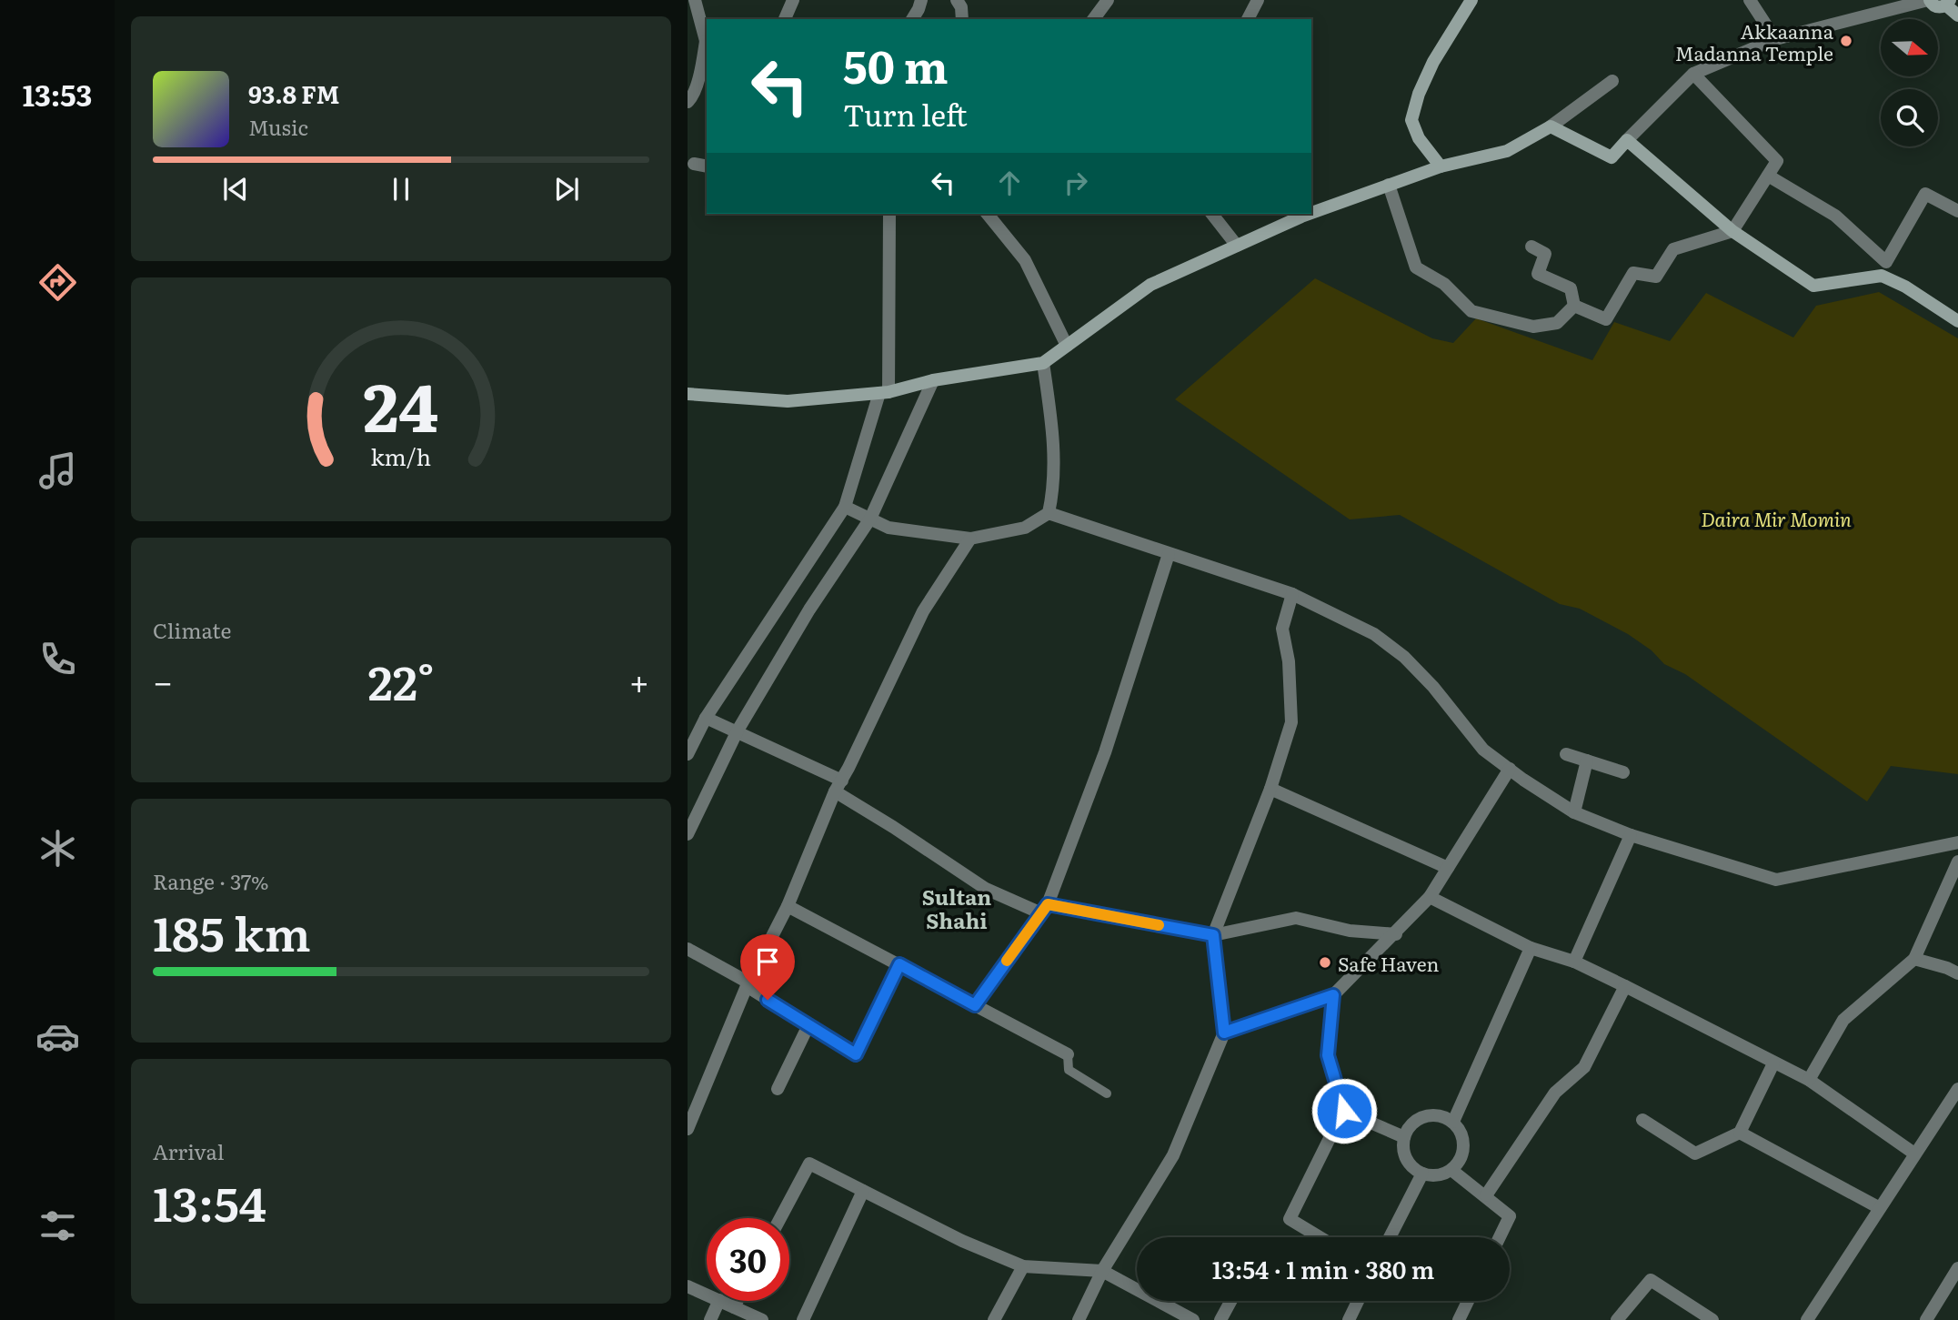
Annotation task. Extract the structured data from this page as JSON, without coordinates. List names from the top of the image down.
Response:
{
  "districts": ["Sultan Shahi"],
  "parks": ["Daira Mir Momin"],
  "places": ["Akkaanna Madanna Temple", "Safe Haven"],
  "north": "right",
  "page": {
    "tabs": "13:53",
    "turn": ["50 m", "Turn left"],
    "song": ["93.8 FM", "Music"],
    "tile": [
      "Climate",
      ["Range · 37%", "185 km"],
      ["Arrival", "13:54"]
    ],
    "heat": ["−", "22°", "+"],
    "limit": "30",
    "trip": "13:54 · 1 min · 380 m",
    "gauge": ["24", "km/h"]
  }
}
